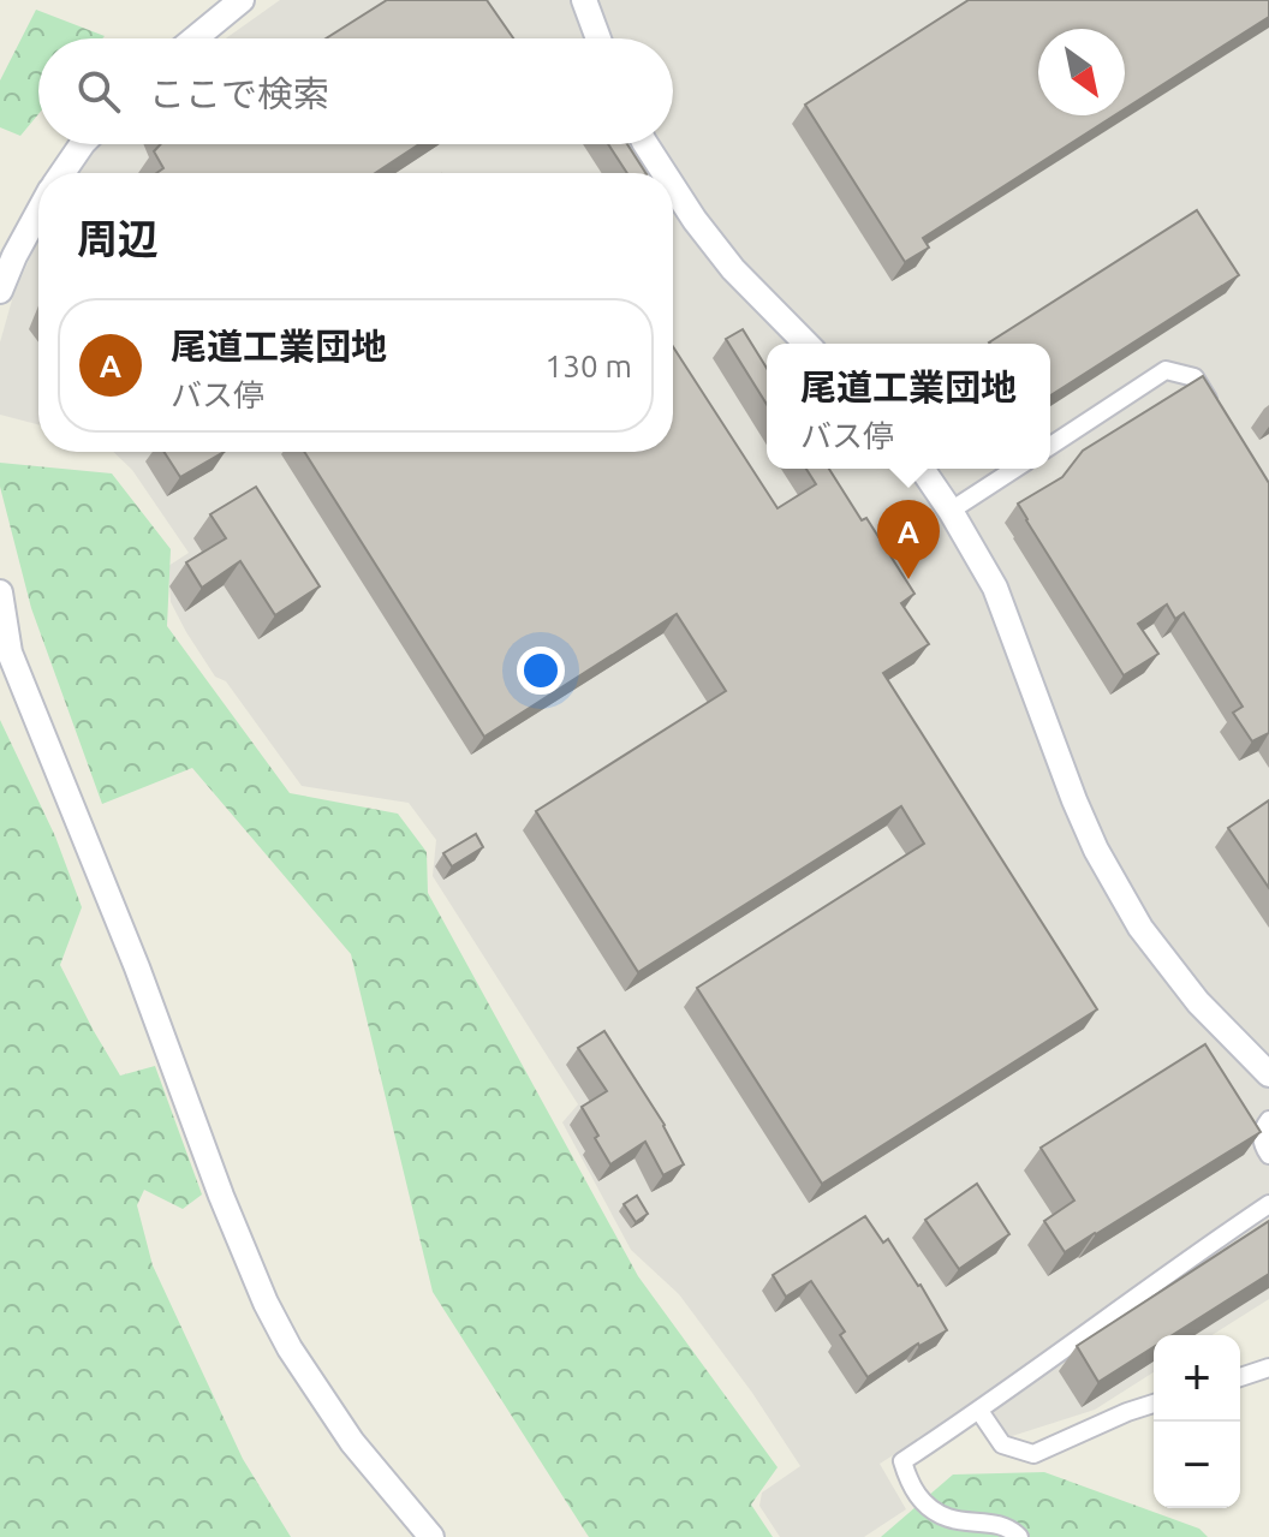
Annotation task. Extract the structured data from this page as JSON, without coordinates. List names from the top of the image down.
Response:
{
  "north": "bottom right",
  "page": {
    "search": "ここで検索",
    "heading": "周辺",
    "list": [
      {
        "mark": "A",
        "name": "尾道工業団地",
        "note": "バス停",
        "value": "130 m"
      }
    ],
    "popup": ["尾道工業団地", "バス停"],
    "pins": "A",
    "map_buttons": ["+", "−"]
  }
}
